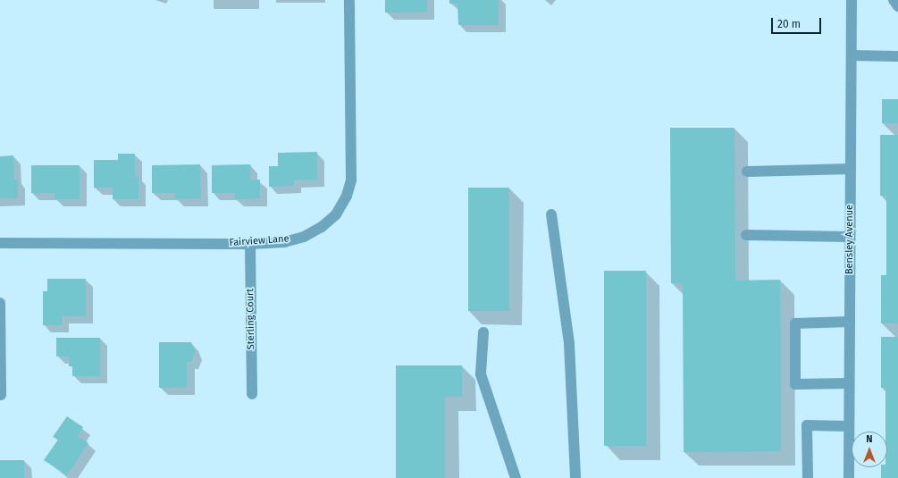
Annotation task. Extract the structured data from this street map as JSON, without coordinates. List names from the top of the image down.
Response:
{
  "streets": {
    "street": ["Bensley Avenue", "Fairview Lane", "Sterling Court"]
  },
  "crossings": [
    ["Fairview Lane", "Sterling Court"]
  ],
  "scale_bar": "20 m",
  "north": "top"
}
